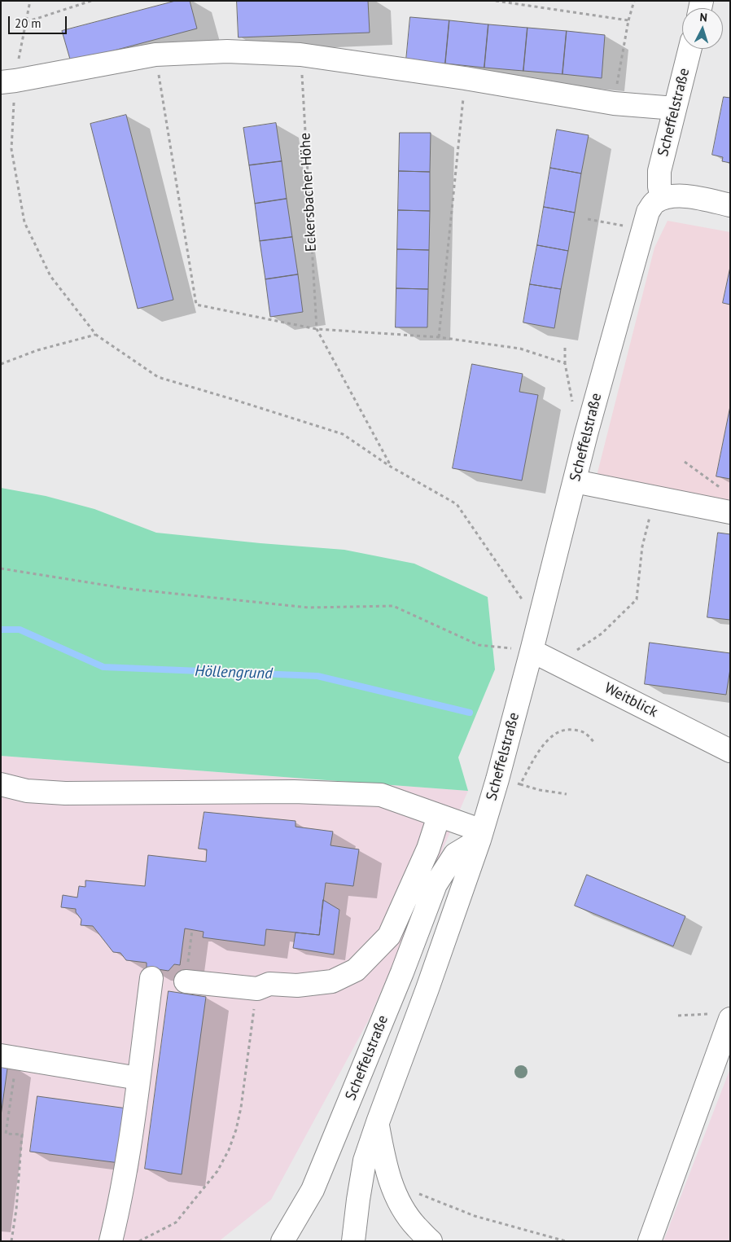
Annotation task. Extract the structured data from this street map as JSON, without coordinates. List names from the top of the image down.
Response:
{
  "streets": {
    "street": ["Scheffelstraße", "Weitblick"],
    "path": ["Eckersbacher Höhe"]
  },
  "crossings": [
    ["Scheffelstraße", "Weitblick"]
  ],
  "water": ["Höllengrund"],
  "scale_bar": "20 m",
  "north": "top"
}
